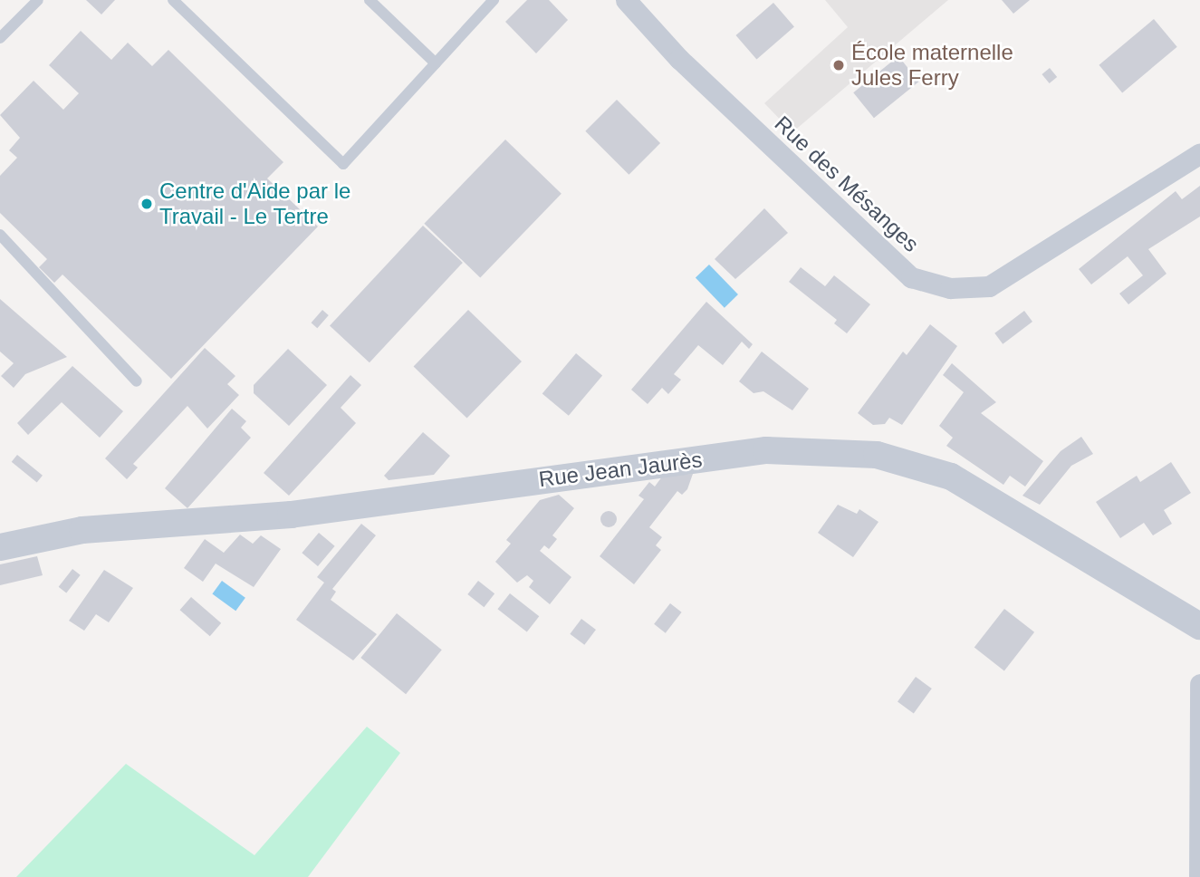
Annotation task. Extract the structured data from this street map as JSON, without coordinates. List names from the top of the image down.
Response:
{
  "streets": {
    "street": ["Rue des Mésanges", "Rue Jean Jaurès"]
  },
  "places": ["École maternelle Jules Ferry", "Centre d'Aide par le Travail - Le Tertre"]
}
